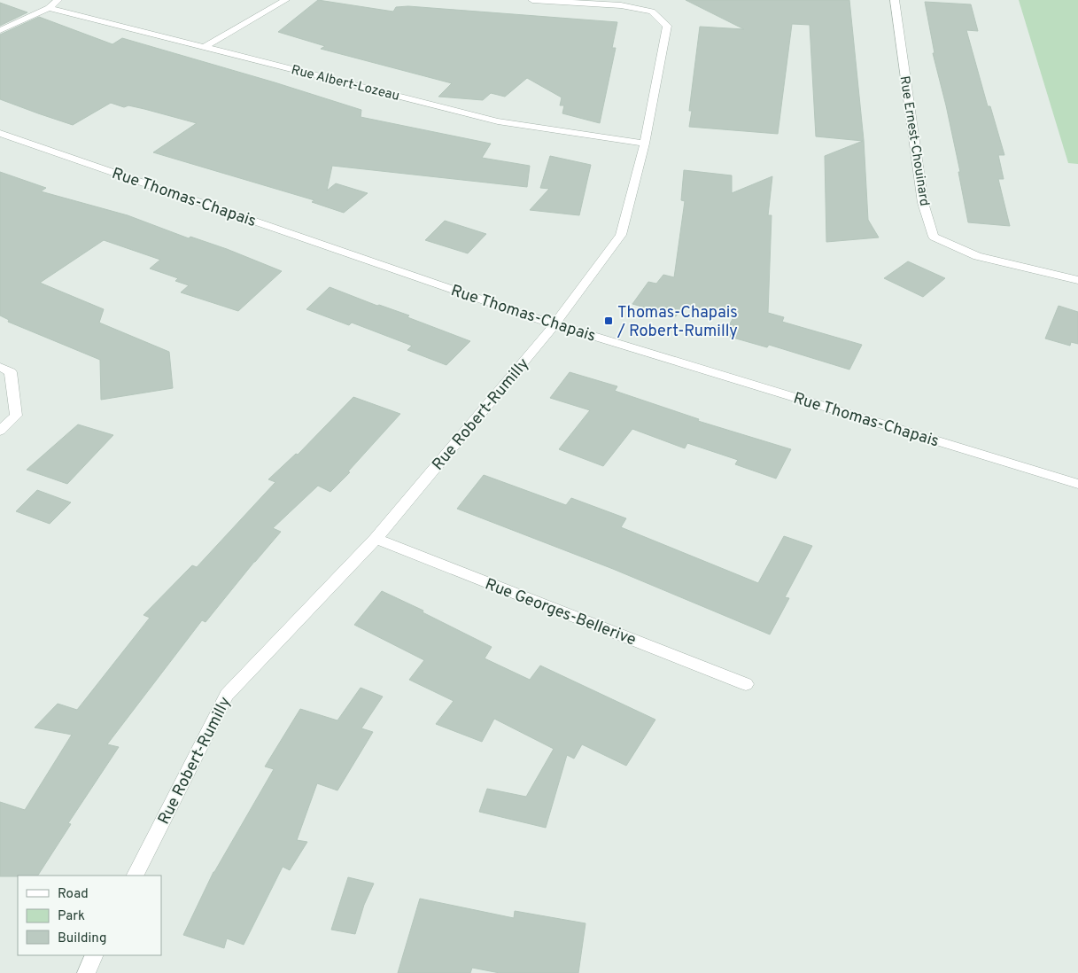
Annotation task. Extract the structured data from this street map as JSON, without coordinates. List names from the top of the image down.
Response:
{
  "streets": {
    "street": [
      "Rue Albert-Lozeau",
      "Rue Ernest-Chouinard",
      "Rue Thomas-Chapais",
      "Rue Robert-Rumilly",
      "Rue Georges-Bellerive"
    ]
  },
  "crossings": [
    ["Rue Albert-Lozeau", "Rue Robert-Rumilly"],
    ["Rue Thomas-Chapais", "Rue Robert-Rumilly"],
    ["Rue Robert-Rumilly", "Rue Georges-Bellerive"]
  ],
  "places": {
    "transit": ["Thomas-Chapais / Robert-Rumilly"]
  },
  "legend": ["Road", "Park", "Building"]
}
